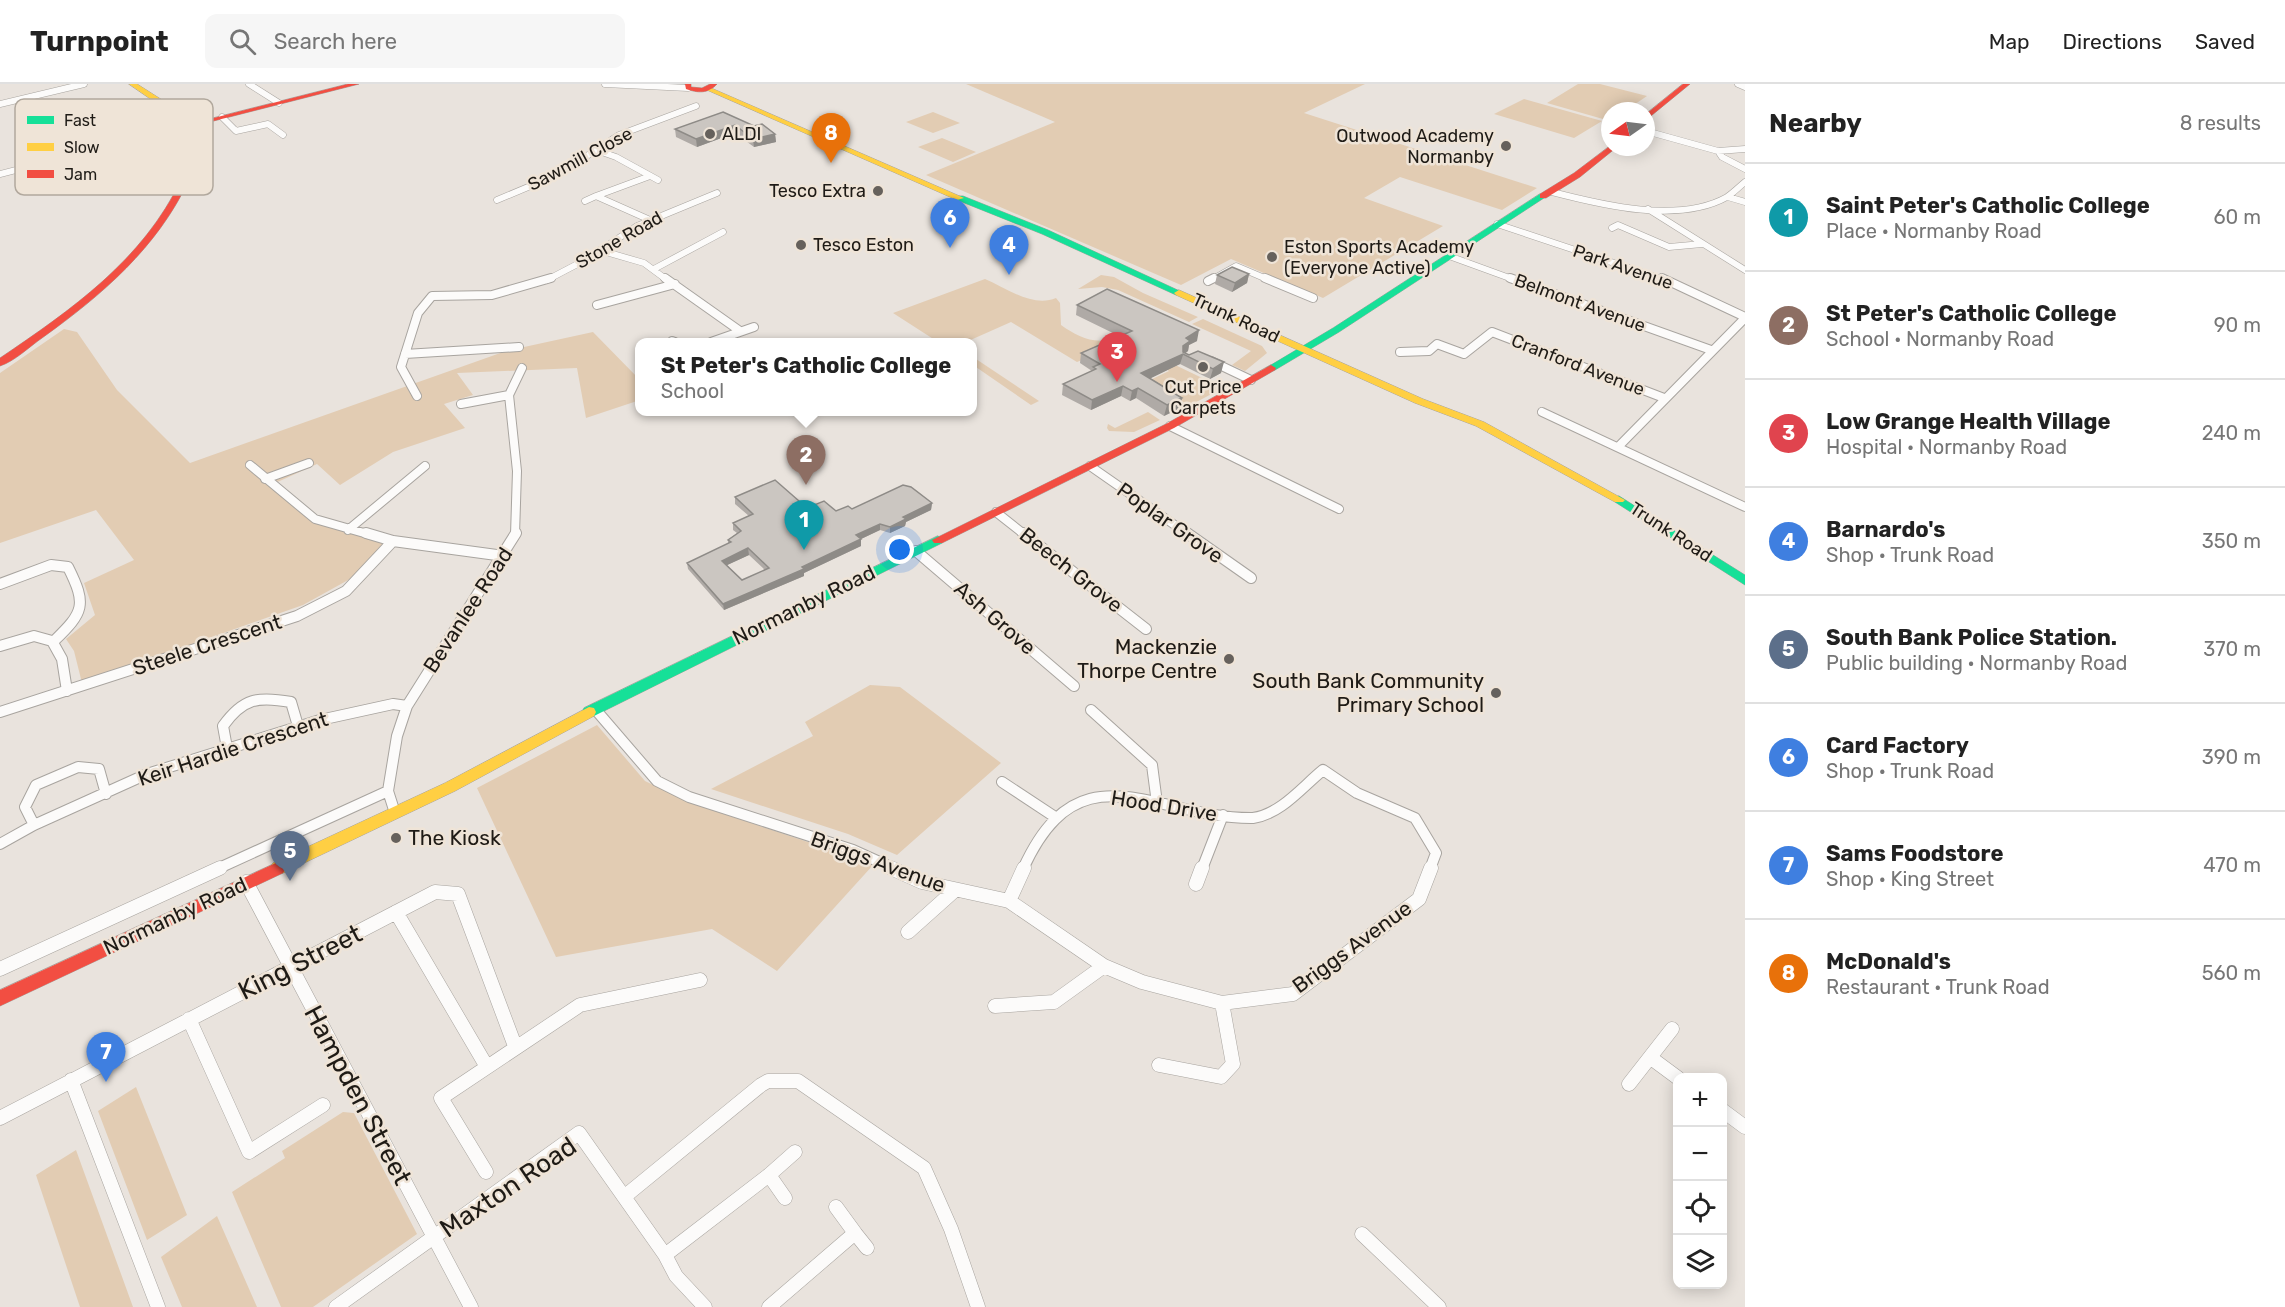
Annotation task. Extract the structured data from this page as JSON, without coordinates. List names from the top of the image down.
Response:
{
  "streets": {
    "main road": ["Trunk Road", "Normanby Road"],
    "street": [
      "Sawmill Close",
      "Stone Road",
      "Park Avenue",
      "Belmont Avenue",
      "Cranford Avenue",
      "Poplar Grove",
      "Beech Grove",
      "Bevanlee Road",
      "Ash Grove",
      "Steele Crescent",
      "Keir Hardie Crescent",
      "Hood Drive",
      "Briggs Avenue",
      "King Street",
      "Hampden Street",
      "Maxton Road"
    ]
  },
  "crossings": [
    ["Park Avenue", "Normanby Road"],
    ["Belmont Avenue", "Normanby Road"],
    ["Trunk Road", "Normanby Road"],
    ["Poplar Grove", "Normanby Road"],
    ["Beech Grove", "Normanby Road"],
    ["Normanby Road", "Bevanlee Road"],
    ["Normanby Road", "Ash Grove"],
    ["Normanby Road", "Briggs Avenue"],
    ["Normanby Road", "Hampden Street"],
    ["Bevanlee Road", "Keir Hardie Crescent"],
    ["Hood Drive", "Briggs Avenue"],
    ["King Street", "Hampden Street"],
    ["Hampden Street", "Maxton Road"]
  ],
  "places": [
    "ALDI",
    "Outwood Academy Normanby",
    "Tesco Extra",
    "Tesco Eston",
    "Eston Sports Academy (Everyone Active)",
    "Cut Price Carpets",
    "Mackenzie Thorpe Centre",
    "South Bank Community Primary School",
    "The Kiosk"
  ],
  "legend": ["Fast", "Slow", "Jam"],
  "north": "left",
  "page": {
    "header": "Turnpoint",
    "search": "Search here",
    "nav": ["Map", "Directions", "Saved"],
    "heading": ["Nearby", "8 results"],
    "pins": [
      "8",
      "6",
      "4",
      "3",
      "2",
      "1",
      "5",
      "7"
    ],
    "list": [
      {
        "mark": "1",
        "name": "Saint Peter's Catholic College",
        "note": "Place · Normanby Road",
        "value": "60 m"
      },
      {
        "mark": "2",
        "name": "St Peter's Catholic College",
        "note": "School · Normanby Road",
        "value": "90 m"
      },
      {
        "mark": "3",
        "name": "Low Grange Health Village",
        "note": "Hospital · Normanby Road",
        "value": "240 m"
      },
      {
        "mark": "4",
        "name": "Barnardo's",
        "note": "Shop · Trunk Road",
        "value": "350 m"
      },
      {
        "mark": "5",
        "name": "South Bank Police Station.",
        "note": "Public building · Normanby Road",
        "value": "370 m"
      },
      {
        "mark": "6",
        "name": "Card Factory",
        "note": "Shop · Trunk Road",
        "value": "390 m"
      },
      {
        "mark": "7",
        "name": "Sams Foodstore",
        "note": "Shop · King Street",
        "value": "470 m"
      },
      {
        "mark": "8",
        "name": "McDonald's",
        "note": "Restaurant · Trunk Road",
        "value": "560 m"
      }
    ],
    "popup": ["St Peter's Catholic College", "School"],
    "map_buttons": ["+", "−"]
  }
}
